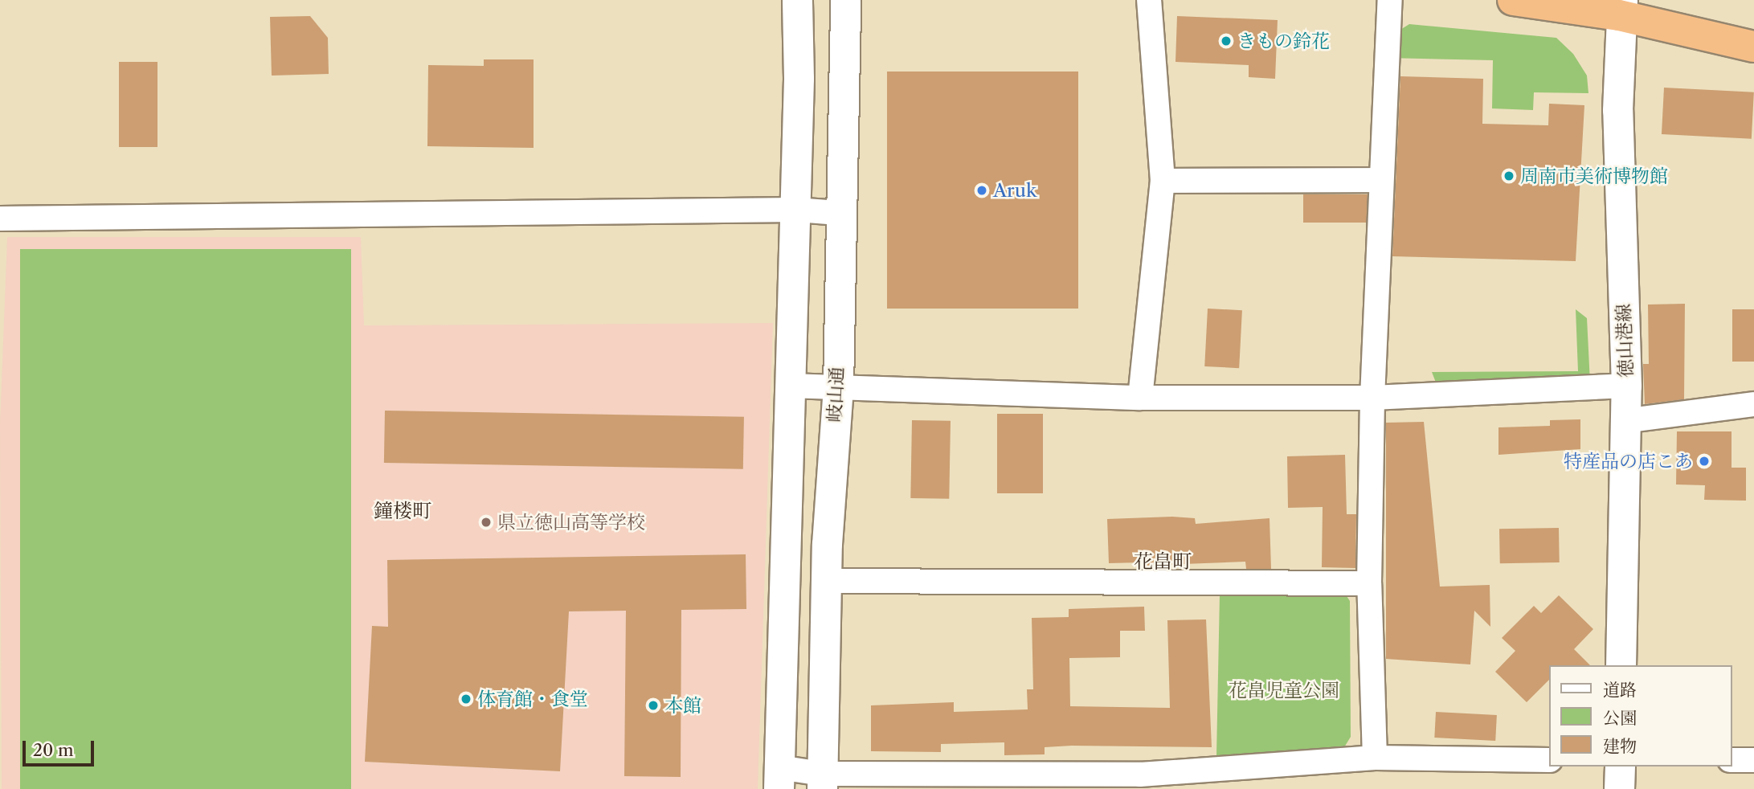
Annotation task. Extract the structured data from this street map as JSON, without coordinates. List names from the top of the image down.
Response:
{
  "streets": {
    "street": ["徳山港線", "岐山通"]
  },
  "districts": ["鐘楼町", "花畠町"],
  "parks": ["花畠児童公園"],
  "places": [
    "きもの鈴花",
    "周南市美術博物館",
    "Aruk",
    "特産品の店こあ",
    "県立徳山高等学校",
    "体育館・食堂",
    "本館"
  ],
  "legend": ["道路", "公園", "建物"],
  "scale_bar": "20 m"
}
